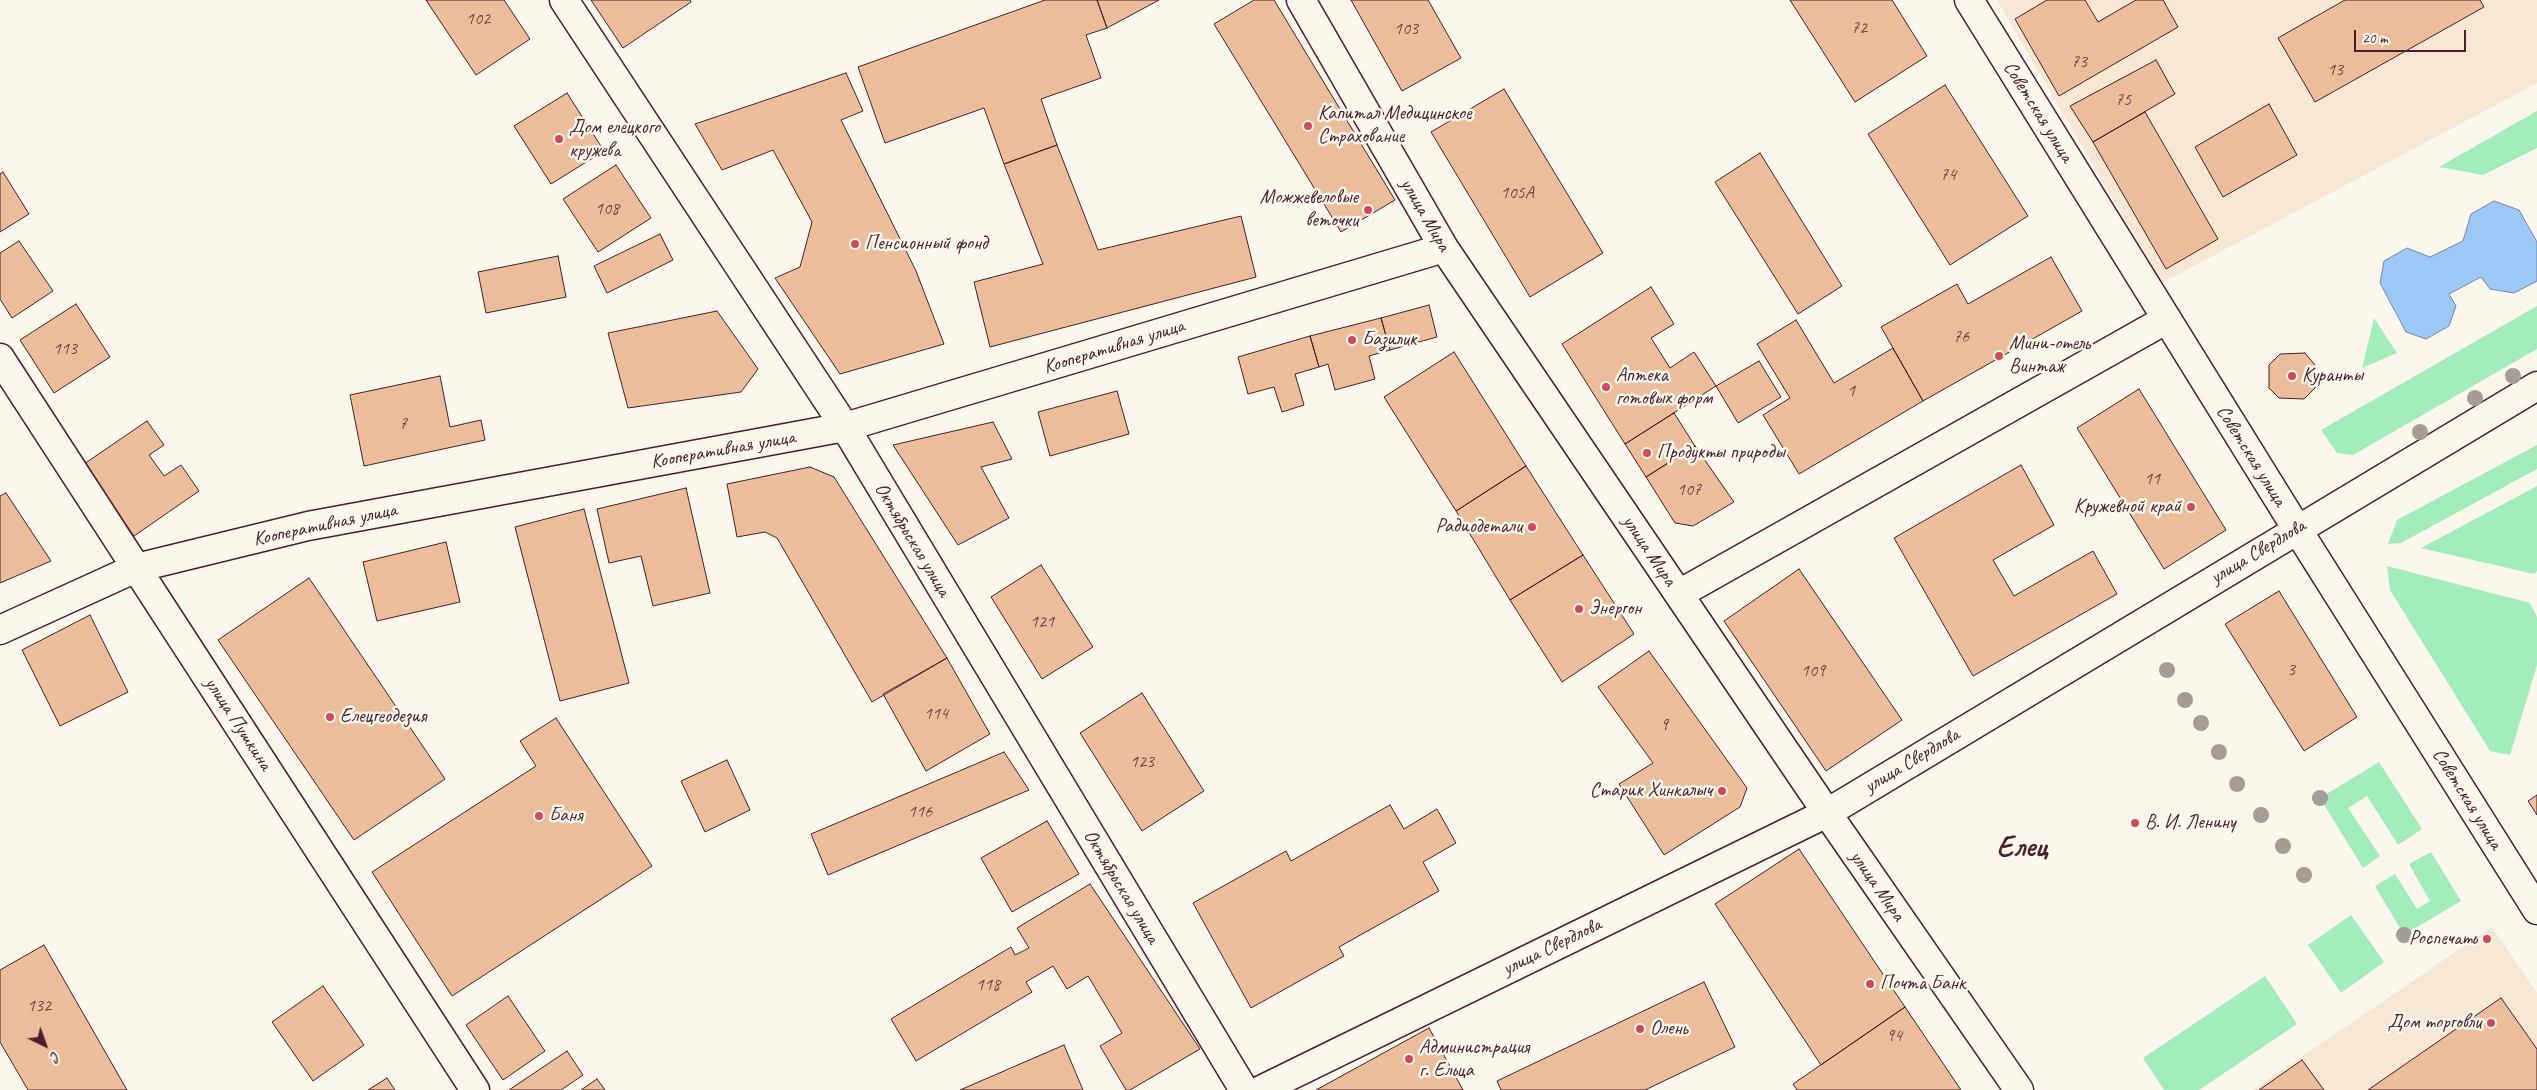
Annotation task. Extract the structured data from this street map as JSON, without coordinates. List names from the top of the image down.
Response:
{
  "streets": {
    "street": [
      "Советская улица",
      "улица Мира",
      "Кооперативная улица",
      "Октябрьская улица",
      "улица Свердлова",
      "улица Пушкина"
    ]
  },
  "crossings": [
    ["Советская улица", "улица Свердлова"],
    ["улица Мира", "Кооперативная улица"],
    ["улица Мира", "улица Свердлова"],
    ["Кооперативная улица", "Октябрьская улица"],
    ["Кооперативная улица", "улица Пушкина"]
  ],
  "districts": ["Елец"],
  "places": [
    "Капитал Медицинское Страхование",
    "Дом елецкого кружева",
    "Можжевеловые веточки",
    "Пенсионный фонд",
    "Базилик",
    "Мини-отель Винтаж",
    "Куранты",
    "Аптека готовых форм",
    "Продукты природы",
    "Кружевной край",
    "Радиодетали",
    "Энергон",
    "Елецгеодезия",
    "Старик Хинкалыч",
    "Баня",
    "В. И. Ленину",
    "Роспечать",
    "Почта Банк",
    "Дом торговли",
    "Олень",
    "Администрация г. Ельца"
  ],
  "house_numbers": [
    "102",
    "72",
    "103",
    "73",
    "13",
    "75",
    "74",
    "105А",
    "108",
    "76",
    "113",
    "1",
    "7",
    "11",
    "107",
    "121",
    "3",
    "109",
    "114",
    "9",
    "123",
    "116",
    "118",
    "132",
    "94"
  ],
  "scale_bar": "20 m",
  "north": "bottom right"
}
